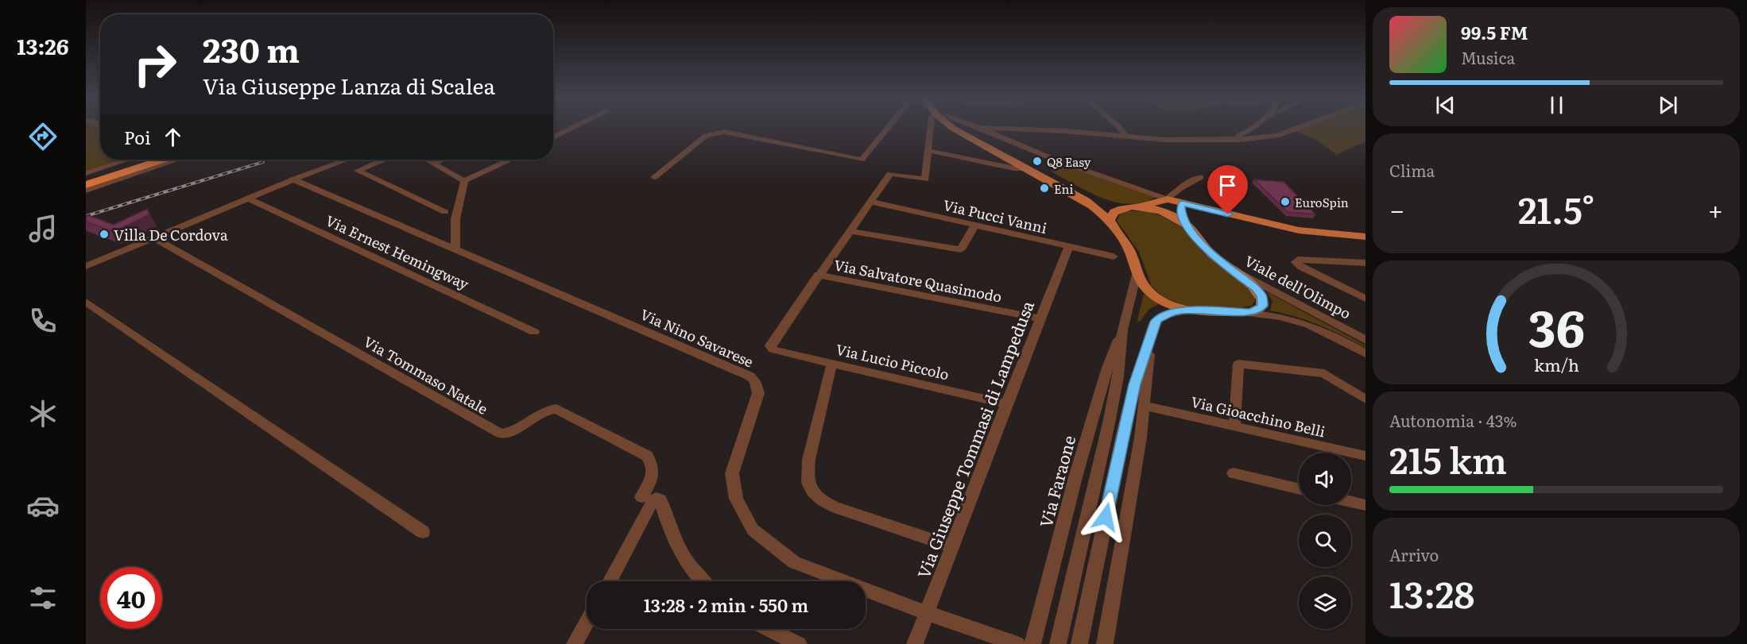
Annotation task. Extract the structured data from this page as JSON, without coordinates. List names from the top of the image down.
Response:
{
  "streets": {
    "street": [
      "Via Pucci Vanni",
      "Via Ernest Hemingway",
      "Via Salvatore Quasimodo",
      "Viale dell'Olimpo",
      "Via Nino Savarese",
      "Via Lucio Piccolo",
      "Via Tommaso Natale",
      "Via Gioacchino Belli",
      "Via Giuseppe Tommasi di Lampedusa",
      "Via Faraone"
    ]
  },
  "crossings": [
    ["Via Pucci Vanni", "Via Giuseppe Tommasi di Lampedusa"],
    ["Via Salvatore Quasimodo", "Via Lucio Piccolo"],
    ["Via Salvatore Quasimodo", "Via Giuseppe Tommasi di Lampedusa"],
    ["Via Nino Savarese", "Via Giuseppe Tommasi di Lampedusa"],
    ["Via Lucio Piccolo", "Via Giuseppe Tommasi di Lampedusa"]
  ],
  "places": [
    "Q8 Easy",
    "Eni",
    "EuroSpin",
    "Villa De Cordova"
  ],
  "page": {
    "tabs": "13:26",
    "turn": ["230 m", "Via Giuseppe Lanza di Scalea"],
    "song": ["99.5 FM", "Musica"],
    "then": "Poi",
    "tile": [
      "Clima",
      ["Autonomia · 43%", "215 km"],
      ["Arrivo", "13:28"]
    ],
    "heat": ["−", "21.5°", "+"],
    "limit": "40",
    "trip": "13:28 · 2 min · 550 m",
    "gauge": ["36", "km/h"]
  }
}
